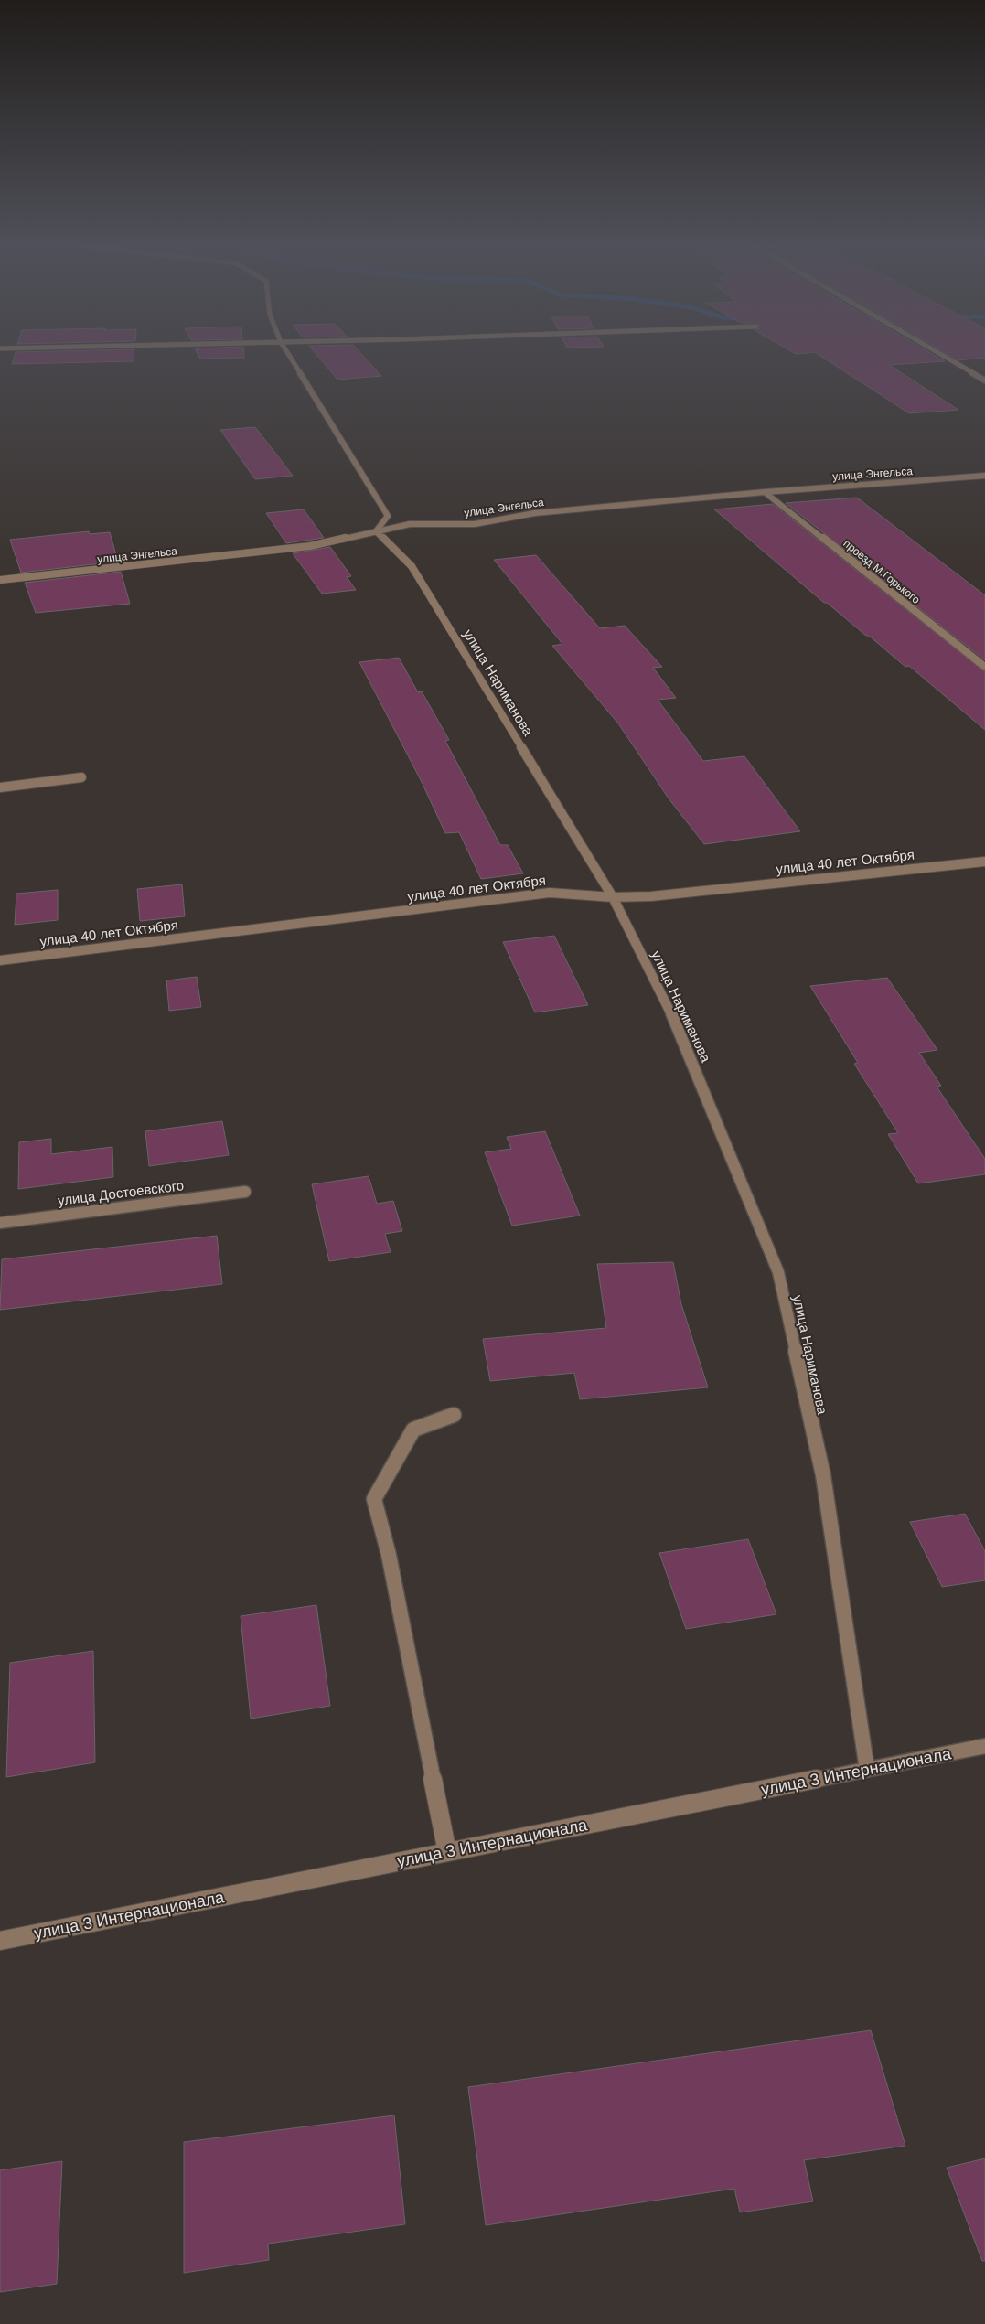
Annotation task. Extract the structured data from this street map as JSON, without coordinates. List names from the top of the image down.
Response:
{
  "streets": {
    "street": [
      "улица Энгельса",
      "проезд М.Горького",
      "улица Нариманова",
      "улица 40 лет Октября",
      "улица Достоевского",
      "улица 3 Интернационала"
    ]
  },
  "crossings": [
    ["улица Энгельса", "проезд М.Горького"],
    ["улица Энгельса", "улица Нариманова"],
    ["улица Нариманова", "улица 40 лет Октября"],
    ["улица Нариманова", "улица 3 Интернационала"]
  ]
}
